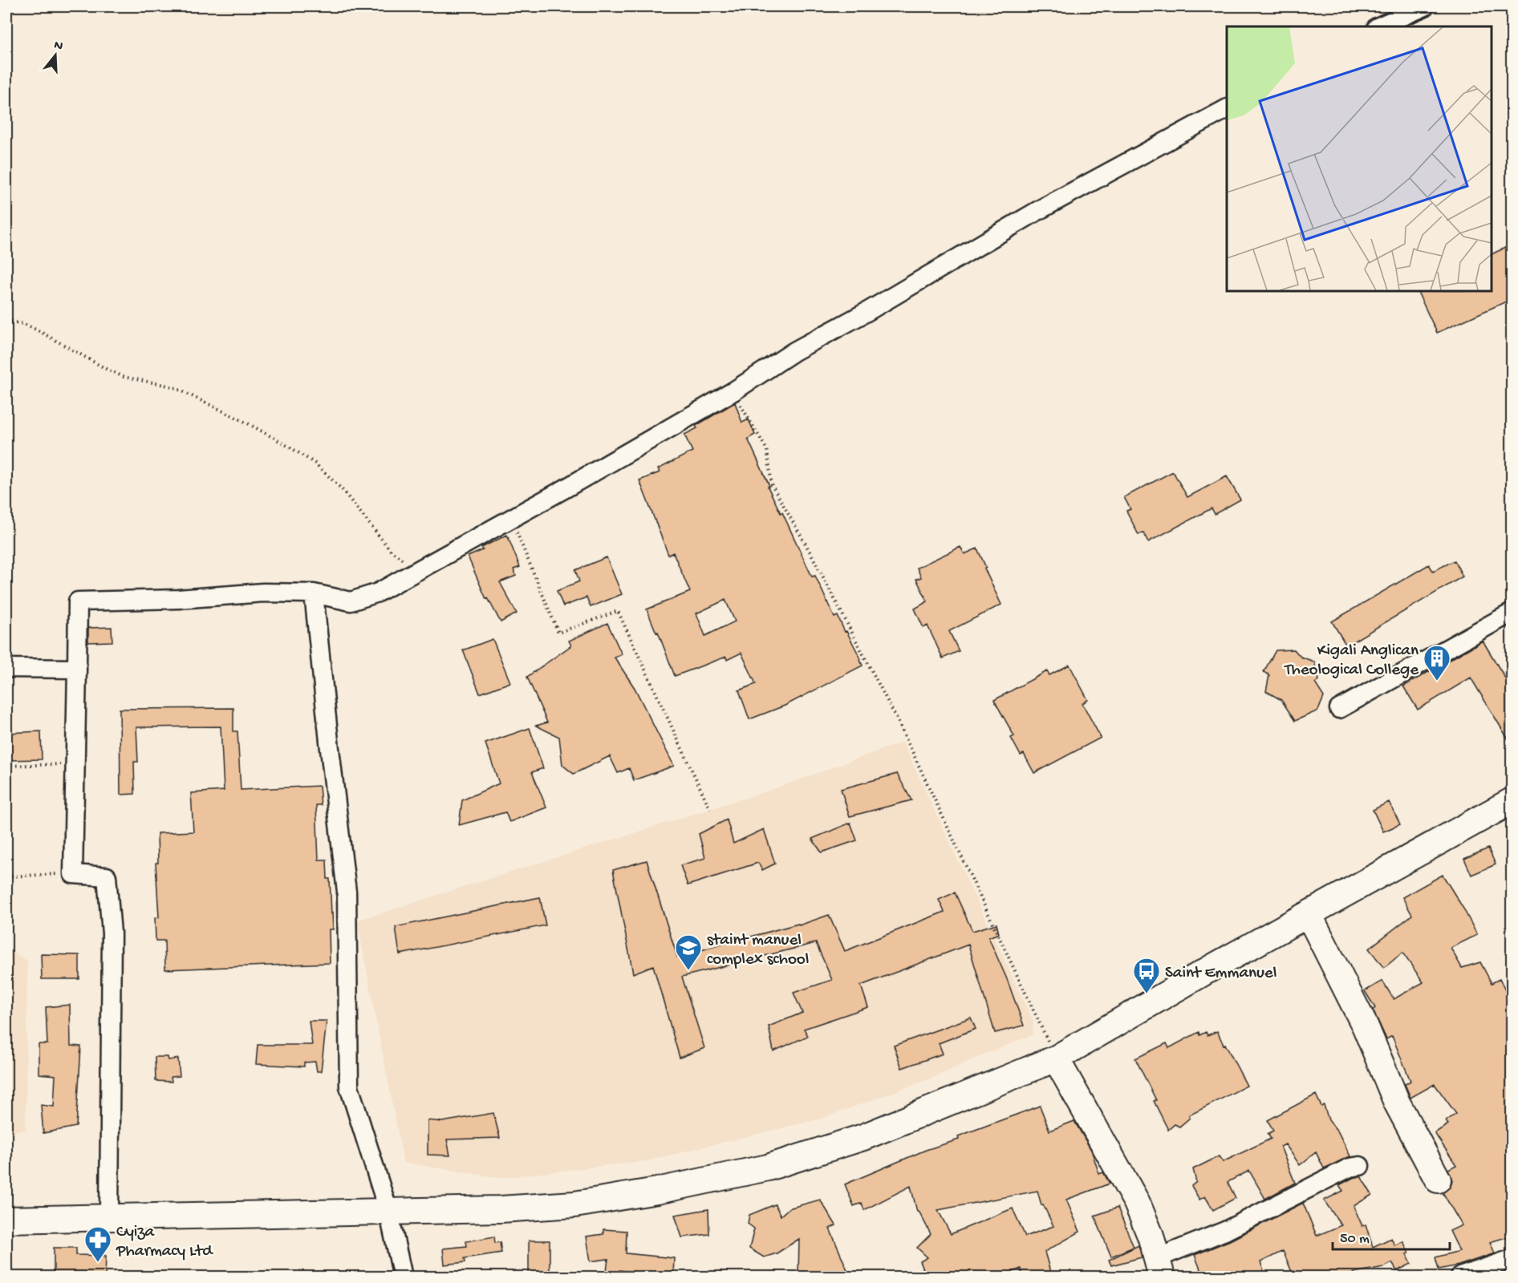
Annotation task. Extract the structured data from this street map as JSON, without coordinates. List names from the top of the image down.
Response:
{
  "places": {
    "building": ["Kigali Anglican Theological College"],
    "school or university": ["staint manuel complex school"],
    "bus stop": ["Saint Emmanuel"],
    "pharmacy": ["Cyiza Pharmacy Ltd"]
  },
  "scale_bar": "50 m",
  "north": "top"
}
